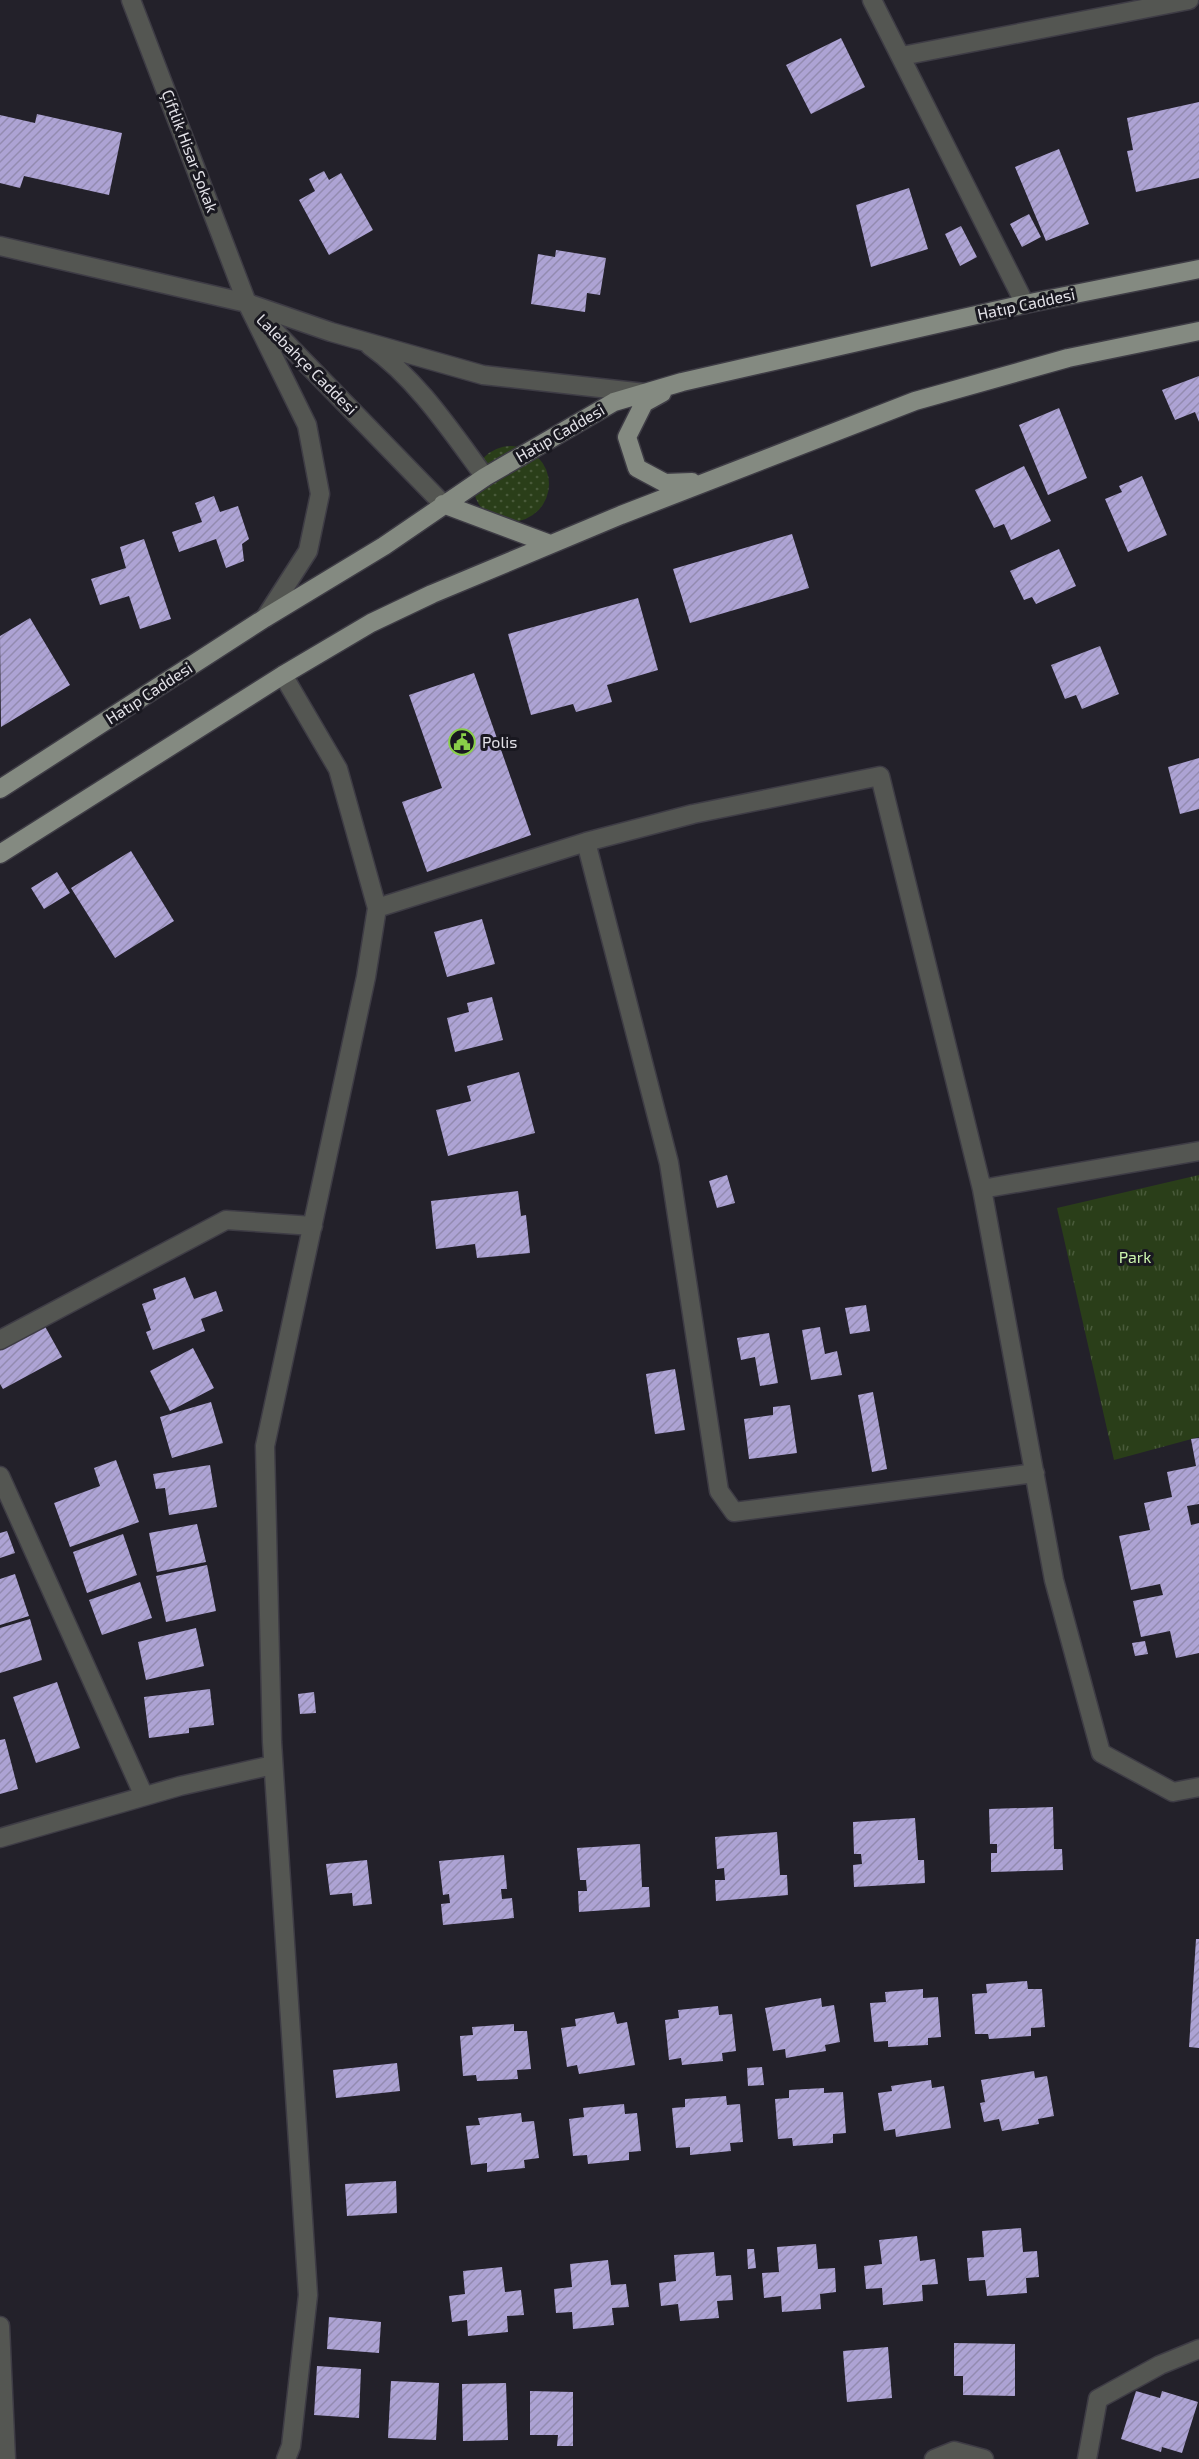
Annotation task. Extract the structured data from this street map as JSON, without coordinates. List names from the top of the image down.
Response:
{
  "streets": {
    "main road": ["Hatıp Caddesi"],
    "street": ["Çiftlik Hisar Sokak", "Lalebahçe Caddesi"]
  },
  "crossings": [
    ["Çiftlik Hisar Sokak", "Hatıp Caddesi"],
    ["Çiftlik Hisar Sokak", "Lalebahçe Caddesi"],
    ["Hatıp Caddesi", "Lalebahçe Caddesi"]
  ],
  "parks": ["Park"],
  "places": {
    "public building": ["Polis"]
  }
}
